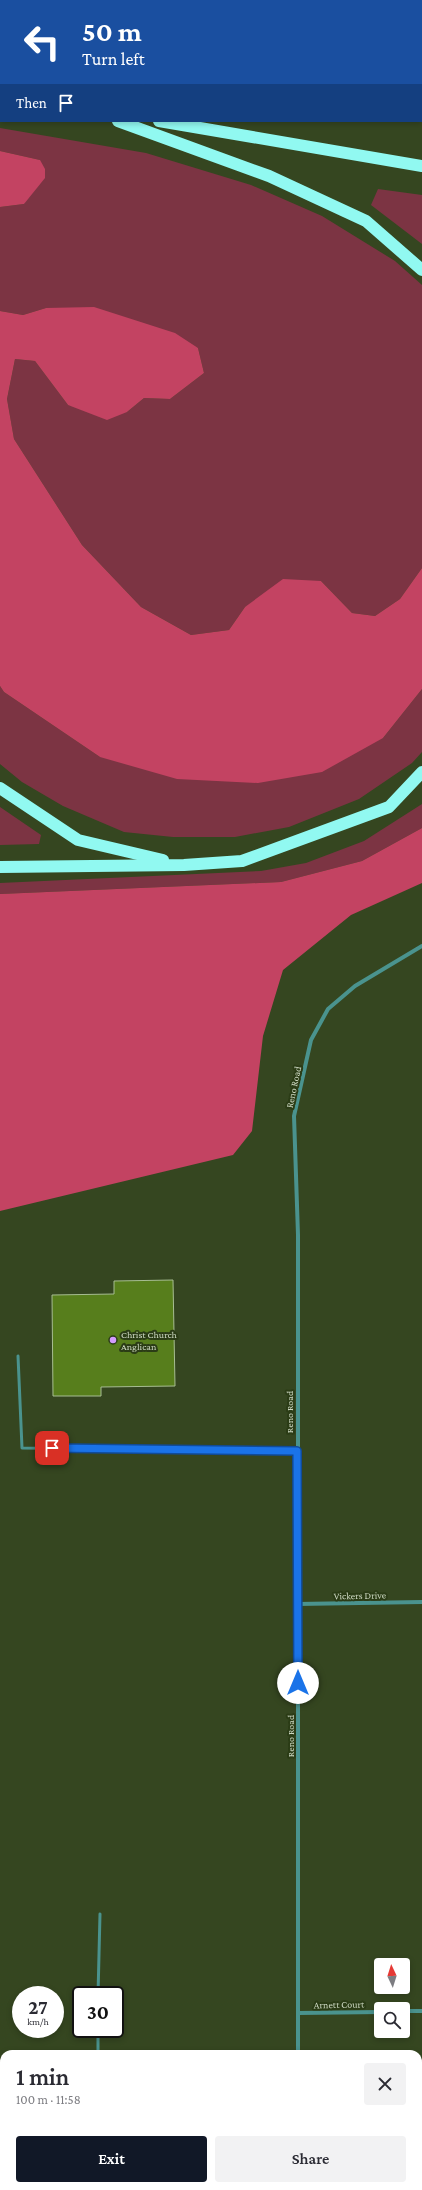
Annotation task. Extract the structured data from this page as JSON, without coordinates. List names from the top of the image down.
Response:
{
  "streets": {
    "street": ["Reno Road", "Vickers Drive", "Arnett Court"]
  },
  "crossings": [
    ["Reno Road", "Vickers Drive"],
    ["Reno Road", "Arnett Court"]
  ],
  "places": ["Christ Church Anglican"],
  "north": "top",
  "page": {
    "turn": ["50 m", "Turn left"],
    "then": "Then",
    "speed": "27 km/h",
    "limit": "30",
    "heading": ["1 min", "100 m · 11:58"],
    "buttons": ["Exit", "Share"]
  }
}
